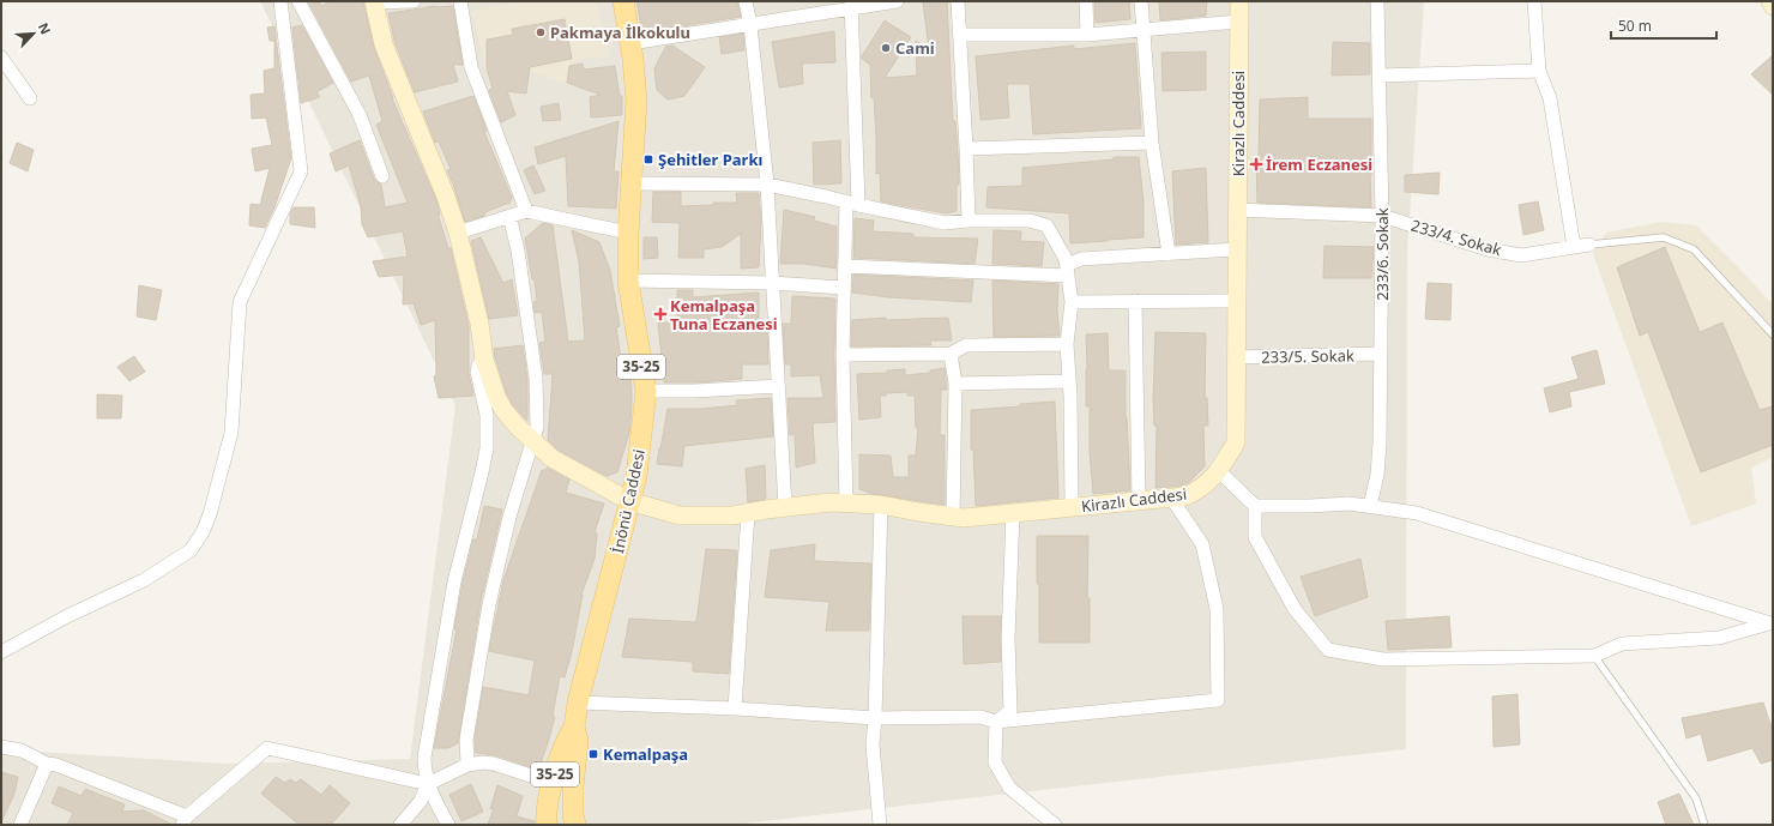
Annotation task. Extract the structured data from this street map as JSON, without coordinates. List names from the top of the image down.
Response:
{
  "streets": {
    "main road": ["Kirazlı Caddesi", "35-25", "İnönü Caddesi"],
    "street": ["233/4. Sokak", "233/6. Sokak", "233/5. Sokak"]
  },
  "crossings": [
    ["Kirazlı Caddesi", "233/4. Sokak"],
    ["Kirazlı Caddesi", "233/5. Sokak"],
    ["Kirazlı Caddesi", "İnönü Caddesi"],
    ["233/4. Sokak", "233/6. Sokak"],
    ["233/6. Sokak", "233/5. Sokak"],
    ["35-25", "İnönü Caddesi"]
  ],
  "places": {
    "other": ["Pakmaya İlkokulu", "Cami"],
    "transit": ["Şehitler Parkı", "Kemalpaşa"],
    "health": ["İrem Eczanesi", "Kemalpaşa Tuna Eczanesi"]
  },
  "scale_bar": "50 m",
  "north": "top right"
}
